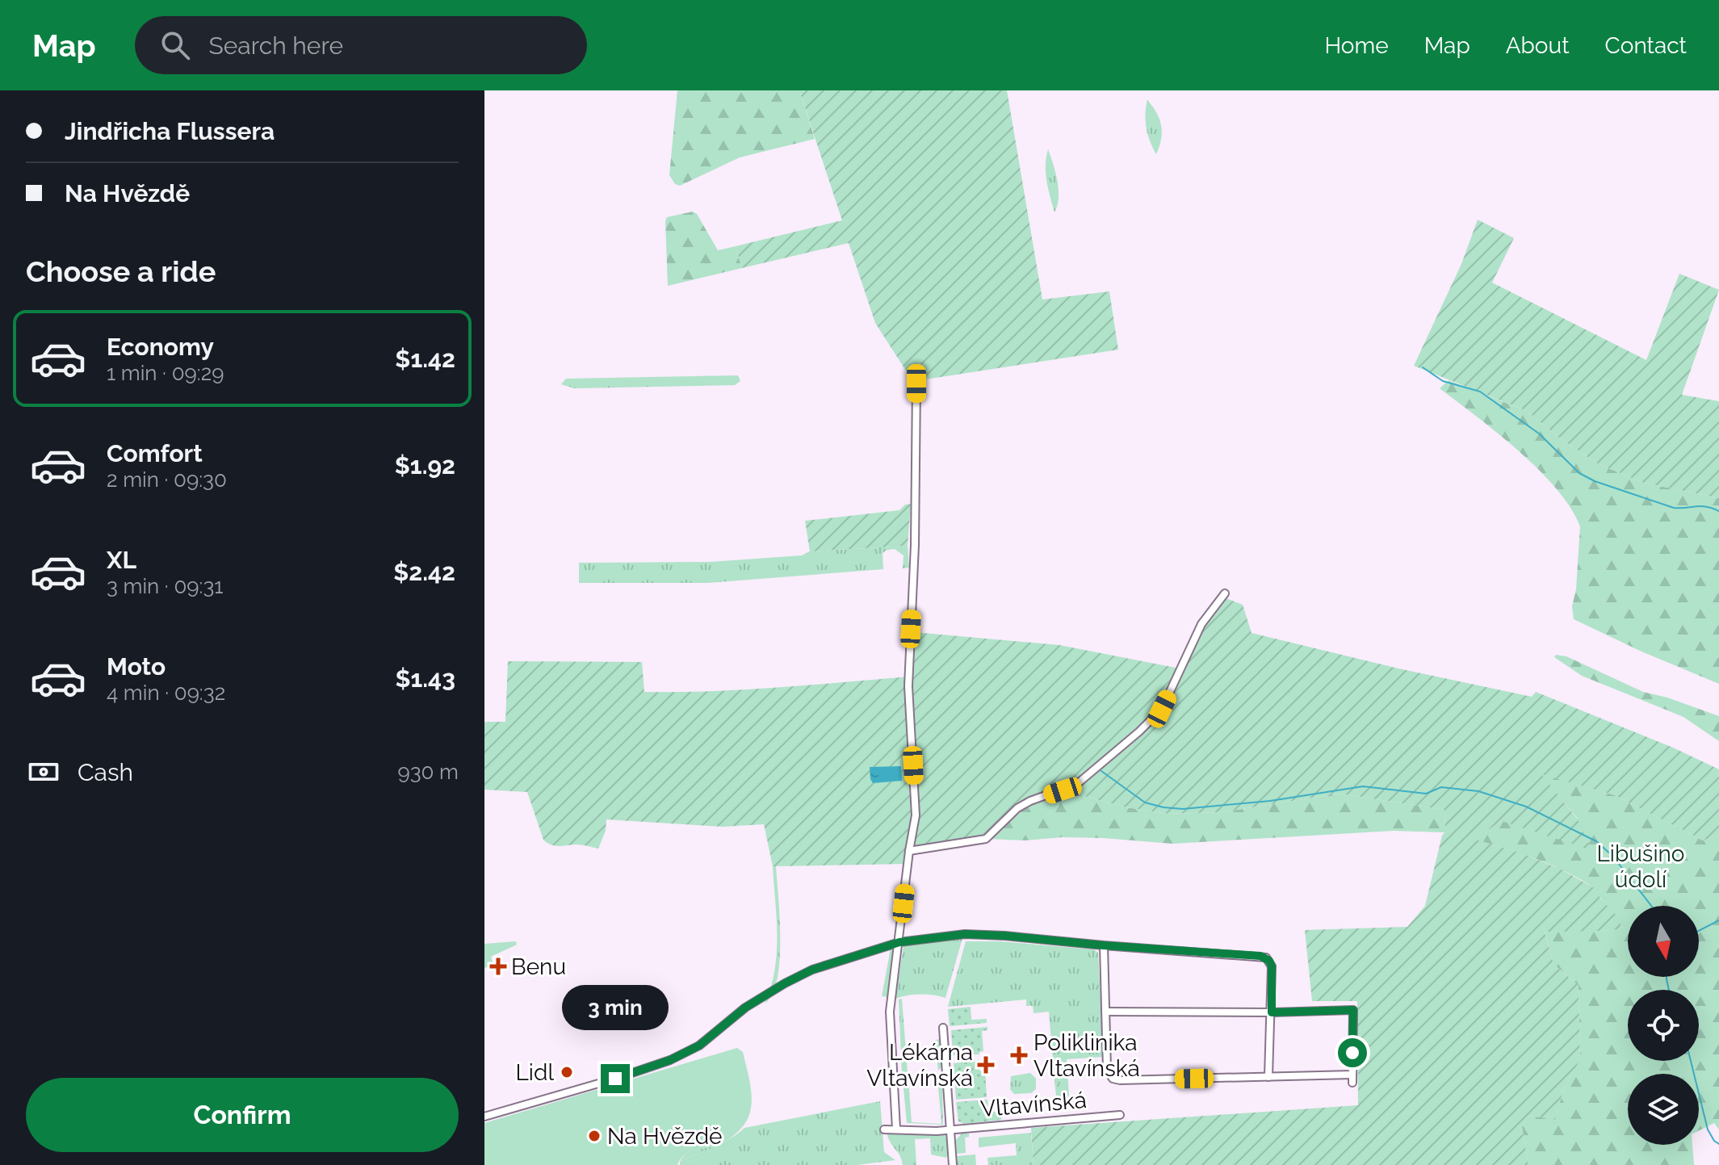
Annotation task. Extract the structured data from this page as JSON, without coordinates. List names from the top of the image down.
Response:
{
  "streets": {
    "street": ["Vltavínská"]
  },
  "parks": ["Libušino údolí"],
  "places": {
    "health": ["Benu", "Poliklinika Vltavínská", "Lékárna Vltavínská"],
    "other": ["Lidl", "Na Hvězdě"]
  },
  "north": "bottom",
  "page": {
    "header": "Map",
    "search": "Search here",
    "nav": [
      "Home",
      "Map",
      "About",
      "Contact"
    ],
    "banner": ["Jindřicha Flussera", "Na Hvězdě"],
    "heading": "Choose a ride",
    "list": [
      {
        "name": "Economy",
        "note": "1 min · 09:29",
        "value": "$1.42"
      },
      {
        "name": "Comfort",
        "note": "2 min · 09:30",
        "value": "$1.92"
      },
      {
        "name": "XL",
        "note": "3 min · 09:31",
        "value": "$2.42"
      },
      {
        "name": "Moto",
        "note": "4 min · 09:32",
        "value": "$1.43"
      }
    ],
    "pay": ["Cash", "930 m"],
    "bubble": "3 min",
    "buttons": "Confirm"
  }
}
